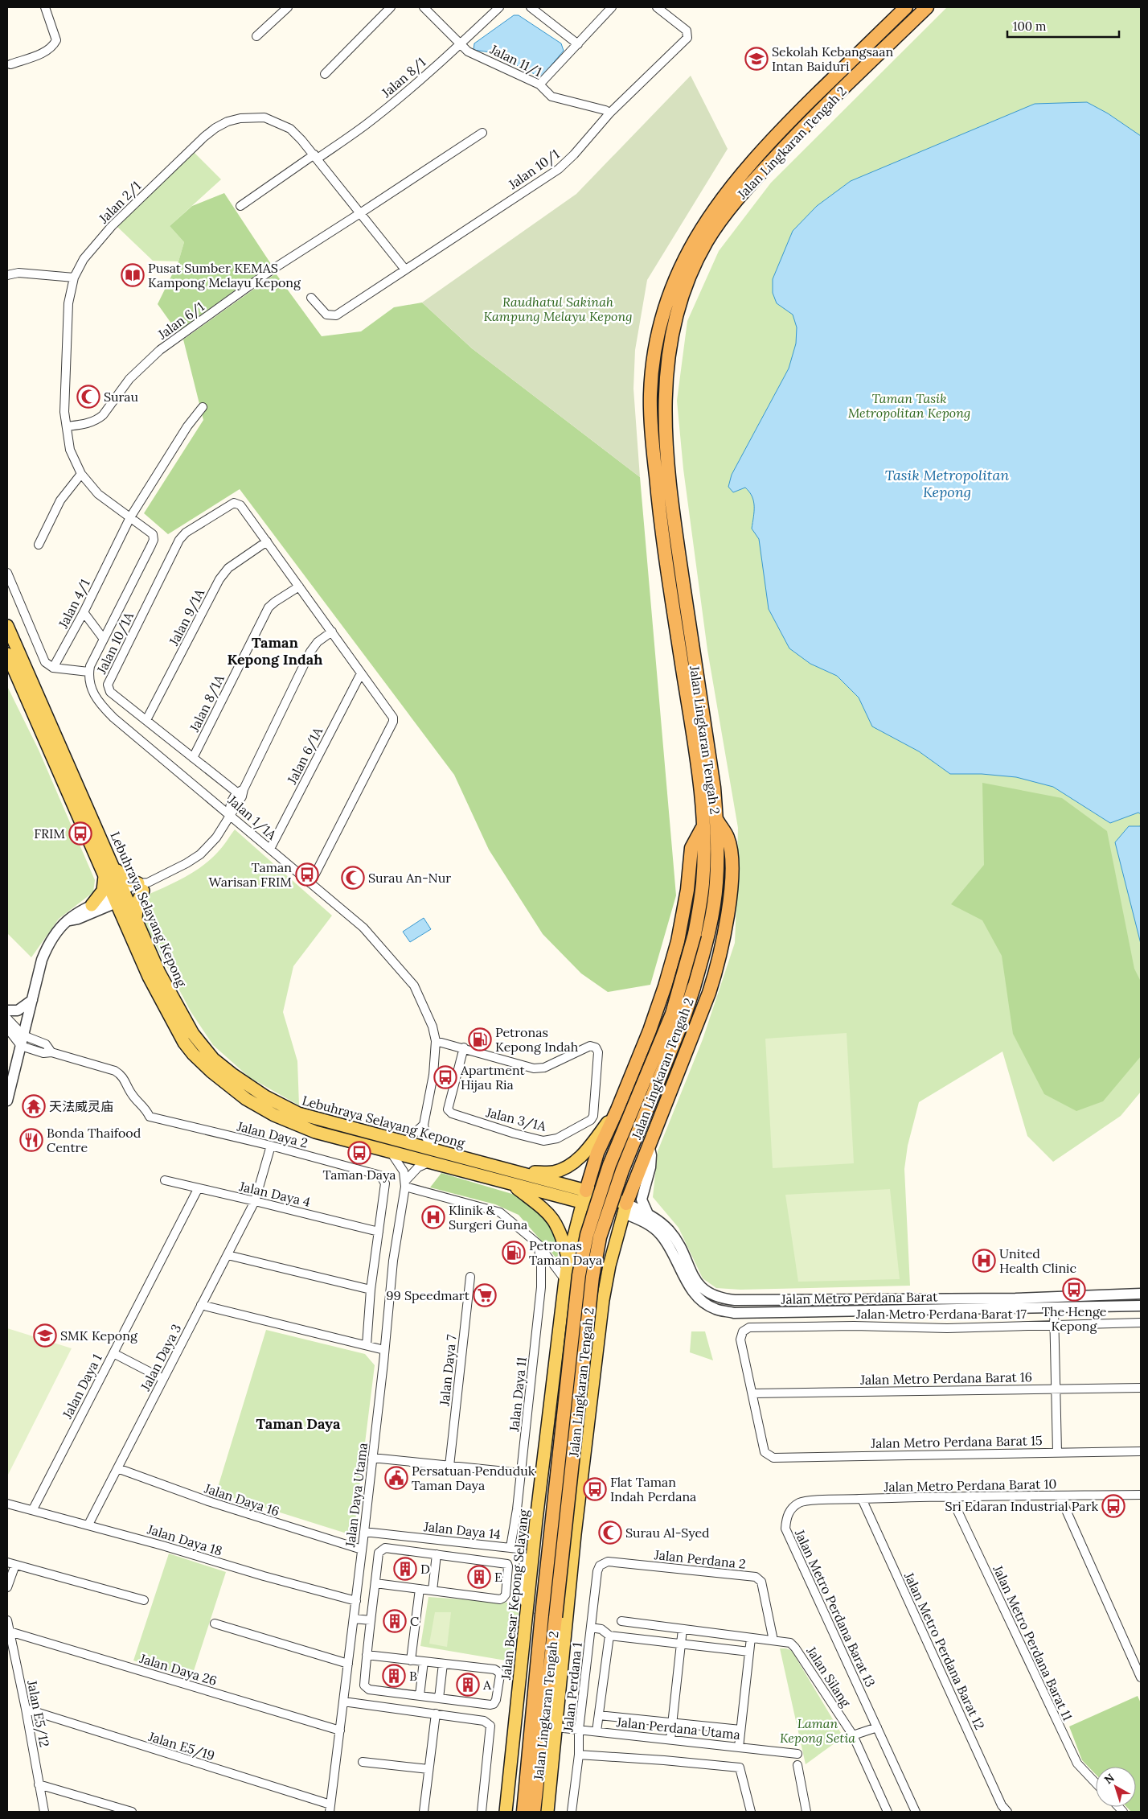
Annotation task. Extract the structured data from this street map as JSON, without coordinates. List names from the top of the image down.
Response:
{
  "streets": {
    "highway": ["Jalan Lingkaran Tengah 2"],
    "main road": ["Lebuhraya Selayang Kepong", "Jalan Besar Kepong Selayang"],
    "street": [
      "Jalan 11/1",
      "Jalan 8/1",
      "Jalan 10/1",
      "Jalan 2/1",
      "Jalan 6/1",
      "Jalan 4/1",
      "Jalan 9/1A",
      "Jalan 10/1A",
      "Jalan 8/1A",
      "Jalan 6/1A",
      "Jalan 1/1A",
      "Jalan 3/1A",
      "Jalan Daya 2",
      "Jalan Daya 4",
      "Jalan Metro Perdana Barat",
      "Jalan Metro Perdana Barat 17",
      "Jalan Daya 3",
      "Jalan Daya 7",
      "Jalan Metro Perdana Barat 16",
      "Jalan Daya 1",
      "Jalan Daya 11",
      "Jalan Metro Perdana Barat 15",
      "Jalan Metro Perdana Barat 10",
      "Jalan Daya Utama",
      "Jalan Daya 16",
      "Jalan Daya 14",
      "Jalan Daya 18",
      "Jalan Perdana 2",
      "Jalan Metro Perdana Barat 13",
      "Jalan Metro Perdana Barat 11",
      "Jalan Metro Perdana Barat 12",
      "Jalan Daya 26",
      "Jalan Silang",
      "Jalan Perdana 1",
      "Jalan E5/12",
      "Jalan Perdana Utama",
      "Jalan E5/19"
    ]
  },
  "crossings": [
    ["Jalan 11/1", "Jalan 8/1"],
    ["Jalan 11/1", "Jalan 10/1"],
    ["Jalan 8/1", "Jalan 2/1"],
    ["Jalan 10/1", "Jalan 2/1"],
    ["Jalan 2/1", "Jalan 6/1"],
    ["Jalan 2/1", "Jalan 4/1"],
    ["Jalan 9/1A", "Jalan 10/1A"],
    ["Jalan 10/1A", "Jalan 8/1A"],
    ["Jalan 6/1A", "Jalan 1/1A"],
    ["Jalan 1/1A", "Lebuhraya Selayang Kepong"],
    ["Lebuhraya Selayang Kepong", "Jalan Metro Perdana Barat"],
    ["Lebuhraya Selayang Kepong", "Jalan Besar Kepong Selayang"],
    ["Jalan Daya 2", "Jalan Daya 4"],
    ["Jalan Daya 2", "Jalan Daya 3"],
    ["Jalan Daya 4", "Jalan Daya 3"],
    ["Jalan Daya 4", "Jalan Daya 1"],
    ["Jalan Metro Perdana Barat 17", "Jalan Metro Perdana Barat 16"],
    ["Jalan Metro Perdana Barat 17", "Jalan Metro Perdana Barat 15"],
    ["Jalan Daya 3", "Jalan Daya 16"],
    ["Jalan Daya 3", "Jalan Daya 18"],
    ["Jalan Metro Perdana Barat 16", "Jalan Metro Perdana Barat 15"],
    ["Jalan Daya 1", "Jalan Daya 18"],
    ["Jalan Daya 11", "Jalan Daya 14"],
    ["Jalan Metro Perdana Barat 10", "Jalan Metro Perdana Barat 13"],
    ["Jalan Metro Perdana Barat 10", "Jalan Metro Perdana Barat 11"],
    ["Jalan Metro Perdana Barat 10", "Jalan Metro Perdana Barat 12"],
    ["Jalan Daya Utama", "Jalan Daya 16"],
    ["Jalan Daya Utama", "Jalan Daya 14"],
    ["Jalan Daya Utama", "Jalan Daya 18"],
    ["Jalan Daya Utama", "Jalan Daya 26"],
    ["Jalan Daya Utama", "Jalan E5/19"],
    ["Jalan Daya 14", "Jalan Besar Kepong Selayang"],
    ["Jalan Perdana 2", "Jalan Silang"],
    ["Jalan Perdana 2", "Jalan Perdana 1"],
    ["Jalan Daya 26", "Jalan E5/12"],
    ["Jalan Perdana 1", "Jalan Perdana Utama"],
    ["Jalan E5/12", "Jalan E5/19"]
  ],
  "districts": ["Taman Kepong Indah", "Taman Daya"],
  "water": ["Tasik Metropolitan Kepong"],
  "parks": ["Raudhatul Sakinah Kampung Melayu Kepong", "Taman Tasik Metropolitan Kepong", "Laman Kepong Setia"],
  "places": {
    "school or university": ["Sekolah Kebangsaan Intan Baiduri", "SMK Kepong"],
    "library": ["Pusat Sumber KEMAS Kampong Melayu Kepong"],
    "mosque": ["Surau", "Surau An-Nur", "Surau Al-Syed"],
    "bus stop": [
      "FRIM",
      "Taman Warisan FRIM",
      "Apartment Hijau Ria",
      "Taman Daya",
      "The Henge Kepong",
      "Flat Taman Indah Perdana",
      "Sri Edaran Industrial Park"
    ],
    "fuel station": ["Petronas Kepong Indah", "Petronas Taman Daya"],
    "temple": ["天法威灵庙"],
    "restaurant": ["Bonda Thaifood Centre"],
    "hospital": ["Klinik & Surgeri Guna", "United Health Clinic"],
    "supermarket": ["99 Speedmart"],
    "public building": ["Persatuan Penduduk Taman Daya"],
    "building": [
      "D",
      "E",
      "C",
      "B",
      "A"
    ]
  },
  "scale_bar": "100 m",
  "north": "top left"
}
